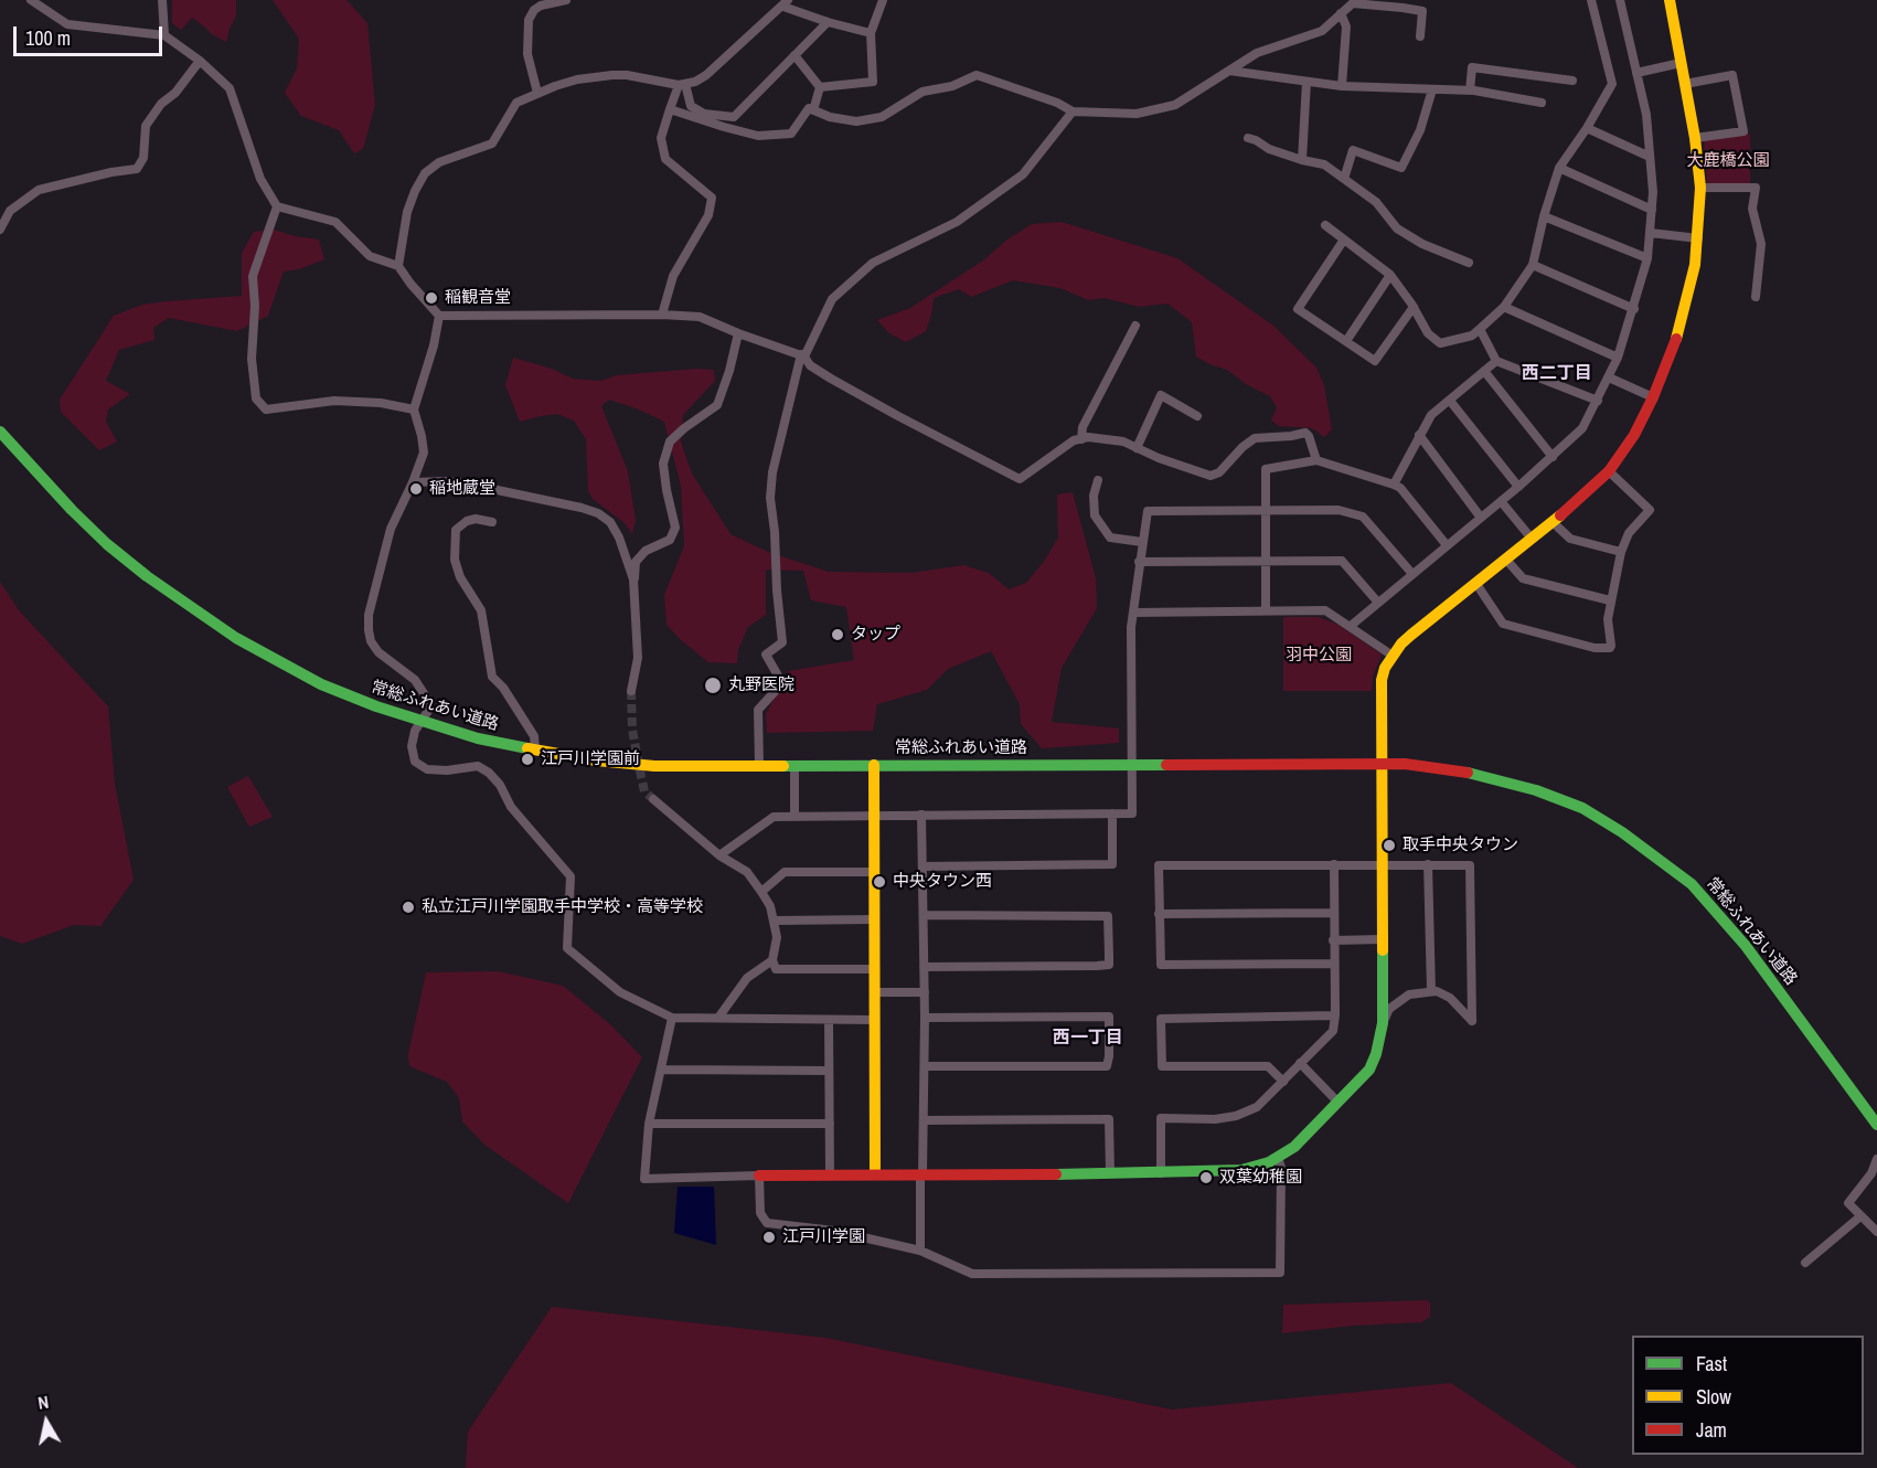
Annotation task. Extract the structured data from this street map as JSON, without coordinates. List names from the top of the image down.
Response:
{
  "streets": {
    "street": ["常総ふれあい道路"]
  },
  "districts": ["西二丁目", "西一丁目"],
  "parks": ["大鹿橋公園", "羽中公園"],
  "places": [
    "稲観音堂",
    "稲地蔵堂",
    "タップ",
    "丸野医院",
    "江戸川学園前",
    "取手中央タウン",
    "中央タウン西",
    "私立江戸川学園取手中学校・高等学校",
    "双葉幼稚園",
    "江戸川学園"
  ],
  "legend": ["Fast", "Slow", "Jam"],
  "scale_bar": "100 m",
  "north": "top"
}
